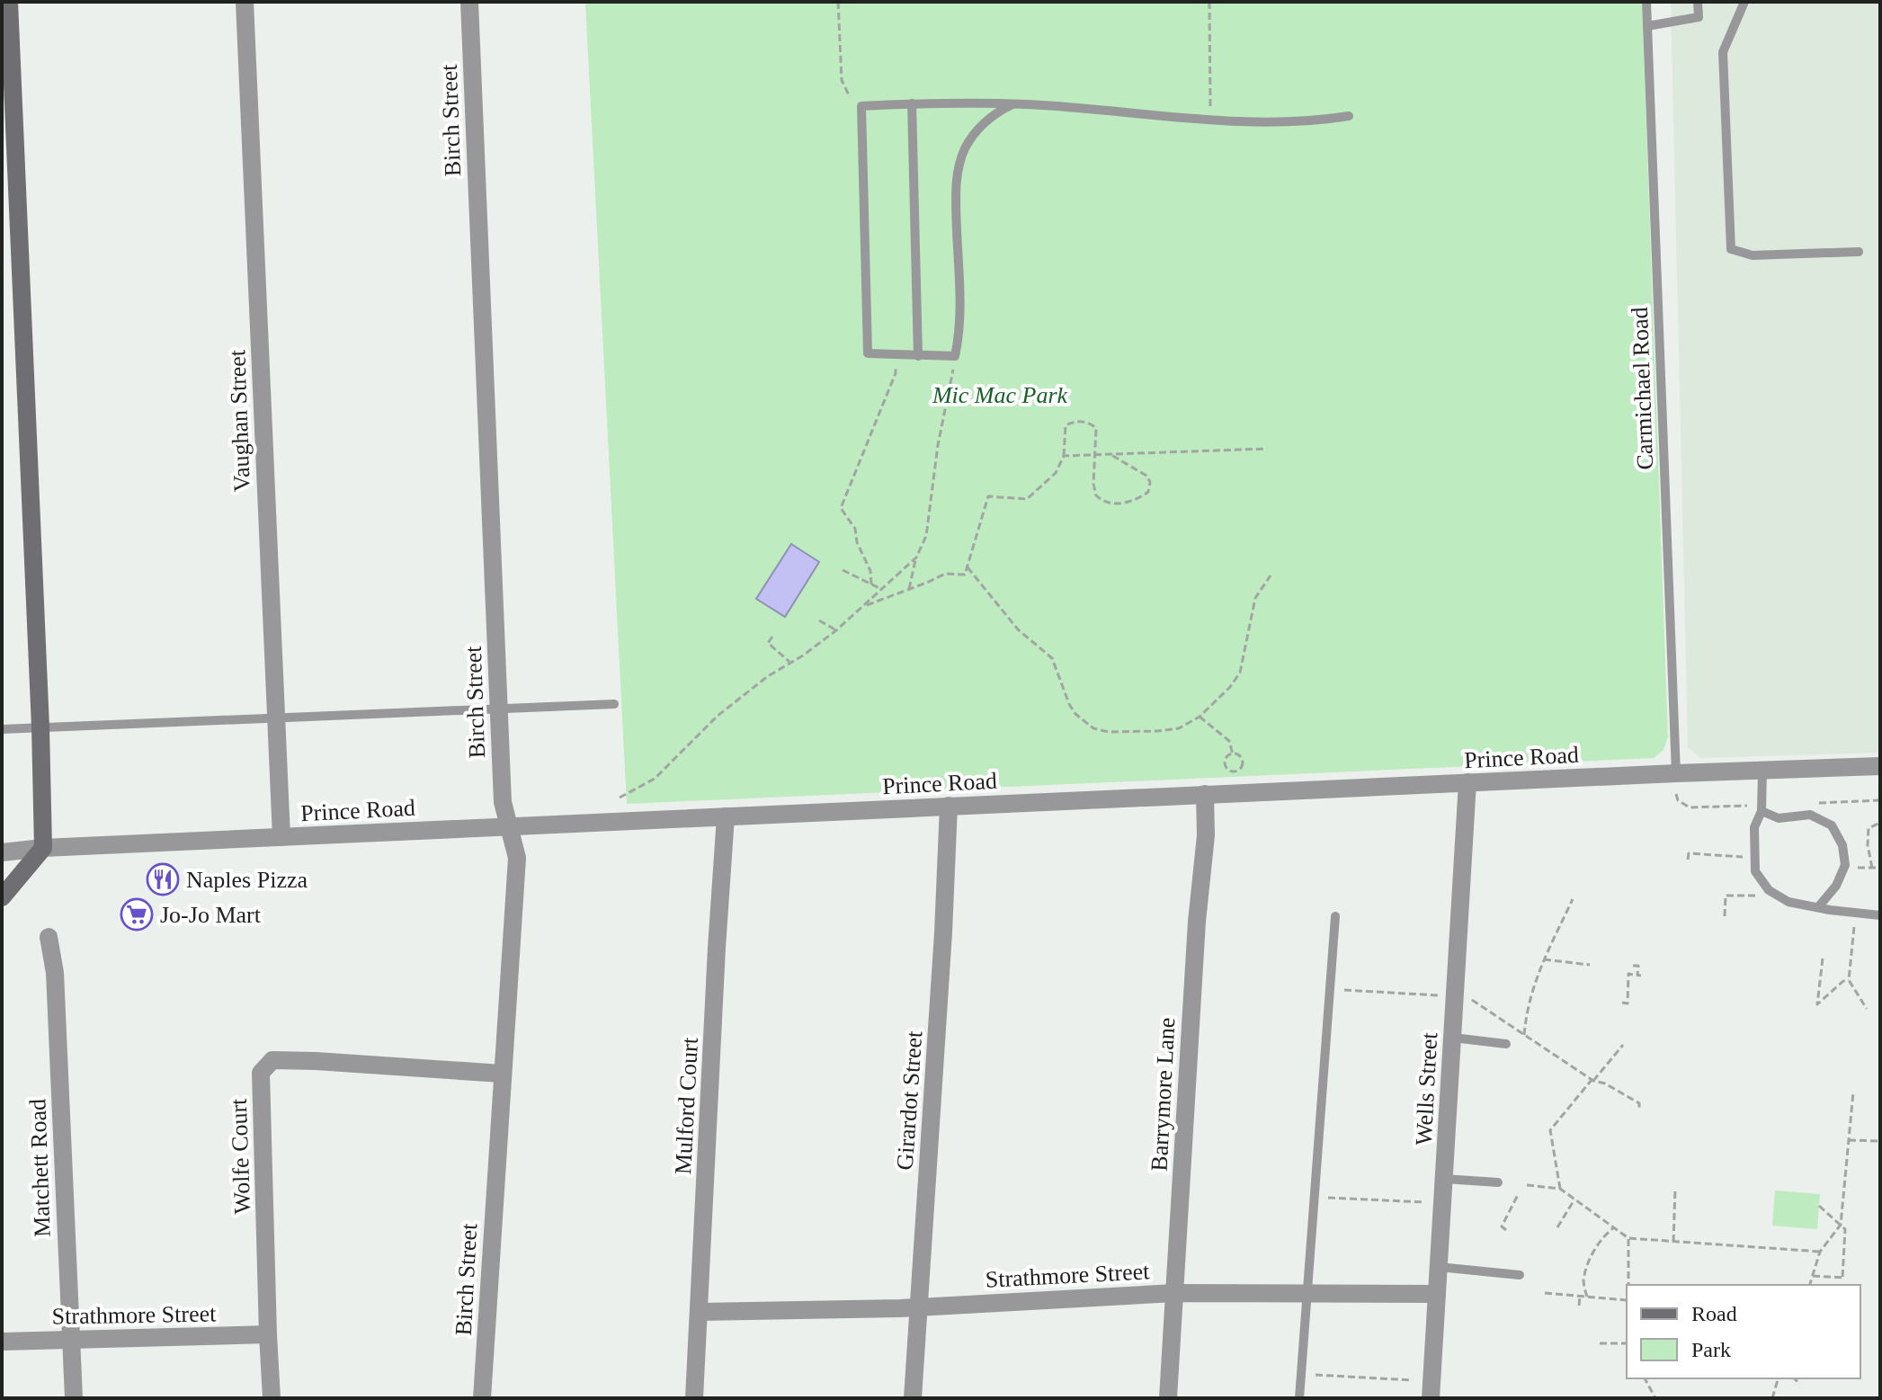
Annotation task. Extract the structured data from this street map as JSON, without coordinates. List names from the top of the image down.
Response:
{
  "streets": {
    "street": [
      "Birch Street",
      "Vaughan Street",
      "Prince Road",
      "Wells Street",
      "Barrymore Lane",
      "Girardot Street",
      "Mulford Court",
      "Wolfe Court",
      "Matchett Road",
      "Strathmore Street"
    ],
    "lane": ["Carmichael Road"]
  },
  "crossings": [
    ["Birch Street", "Prince Road"],
    ["Birch Street", "Wolfe Court"],
    ["Carmichael Road", "Prince Road"],
    ["Vaughan Street", "Prince Road"],
    ["Prince Road", "Wells Street"],
    ["Prince Road", "Barrymore Lane"],
    ["Prince Road", "Girardot Street"],
    ["Prince Road", "Mulford Court"],
    ["Wells Street", "Strathmore Street"],
    ["Barrymore Lane", "Strathmore Street"],
    ["Girardot Street", "Strathmore Street"],
    ["Mulford Court", "Strathmore Street"],
    ["Wolfe Court", "Strathmore Street"],
    ["Matchett Road", "Strathmore Street"]
  ],
  "parks": ["Mic Mac Park"],
  "places": {
    "restaurant": ["Naples Pizza"],
    "supermarket": ["Jo-Jo Mart"]
  },
  "legend": ["Road", "Park"]
}
